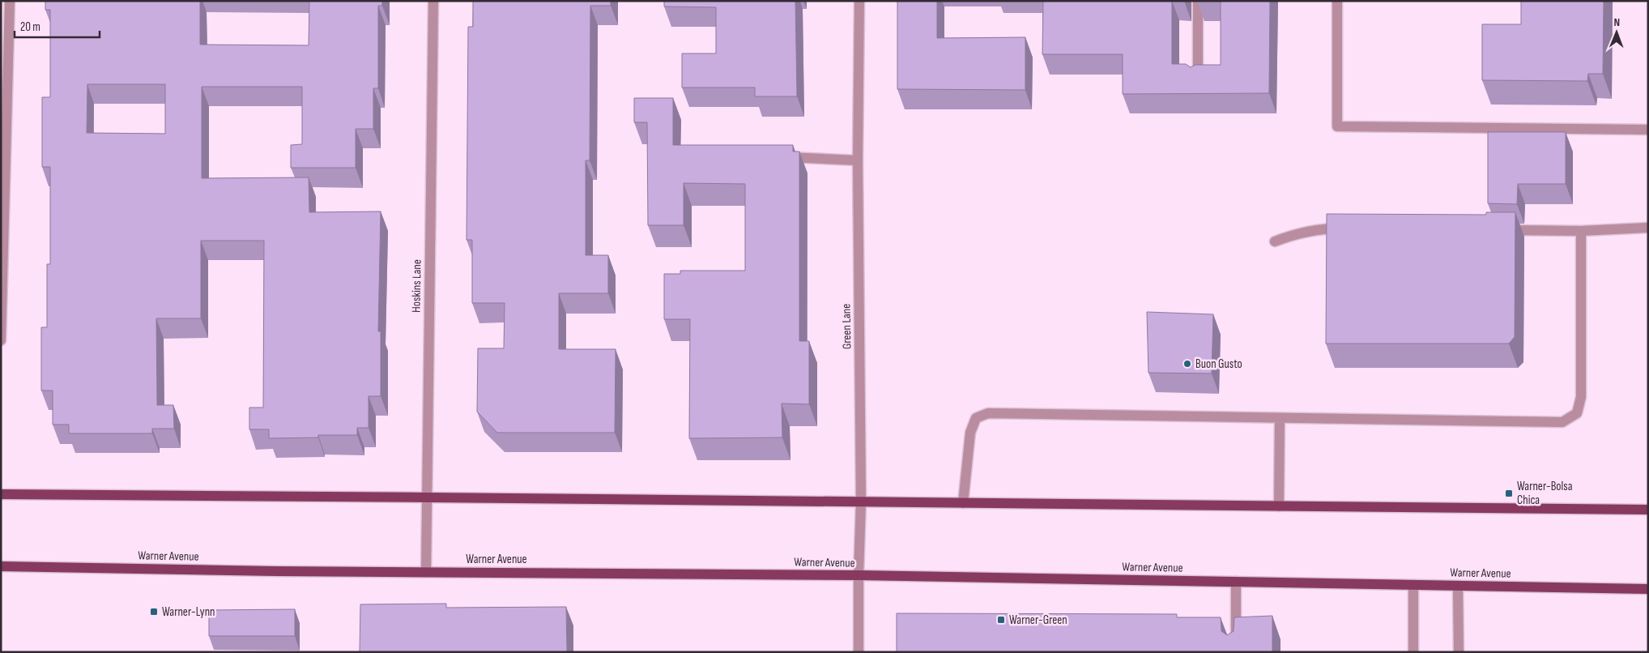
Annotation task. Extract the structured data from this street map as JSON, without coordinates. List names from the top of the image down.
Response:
{
  "streets": {
    "main road": ["Warner Avenue"],
    "street": ["Hoskins Lane", "Green Lane"]
  },
  "crossings": [
    ["Hoskins Lane", "Warner Avenue"],
    ["Green Lane", "Warner Avenue"]
  ],
  "places": {
    "other": ["Buon Gusto"],
    "transit": ["Warner-Bolsa Chica", "Warner-Lynn", "Warner-Green"]
  },
  "scale_bar": "20 m",
  "north": "top"
}
